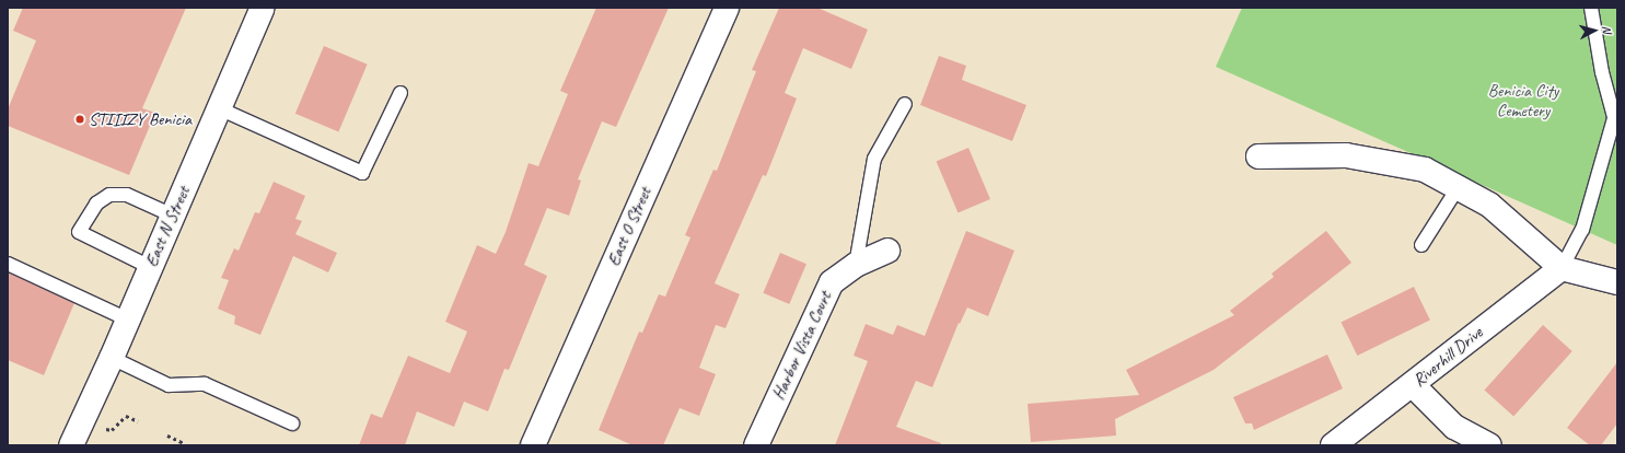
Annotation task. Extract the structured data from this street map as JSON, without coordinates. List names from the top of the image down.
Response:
{
  "streets": {
    "street": [
      "East N Street",
      "East O Street",
      "Harbor Vista Court",
      "Riverhill Drive"
    ]
  },
  "parks": ["Benicia City Cemetery"],
  "places": ["STIIIZY Benicia"],
  "north": "right"
}
